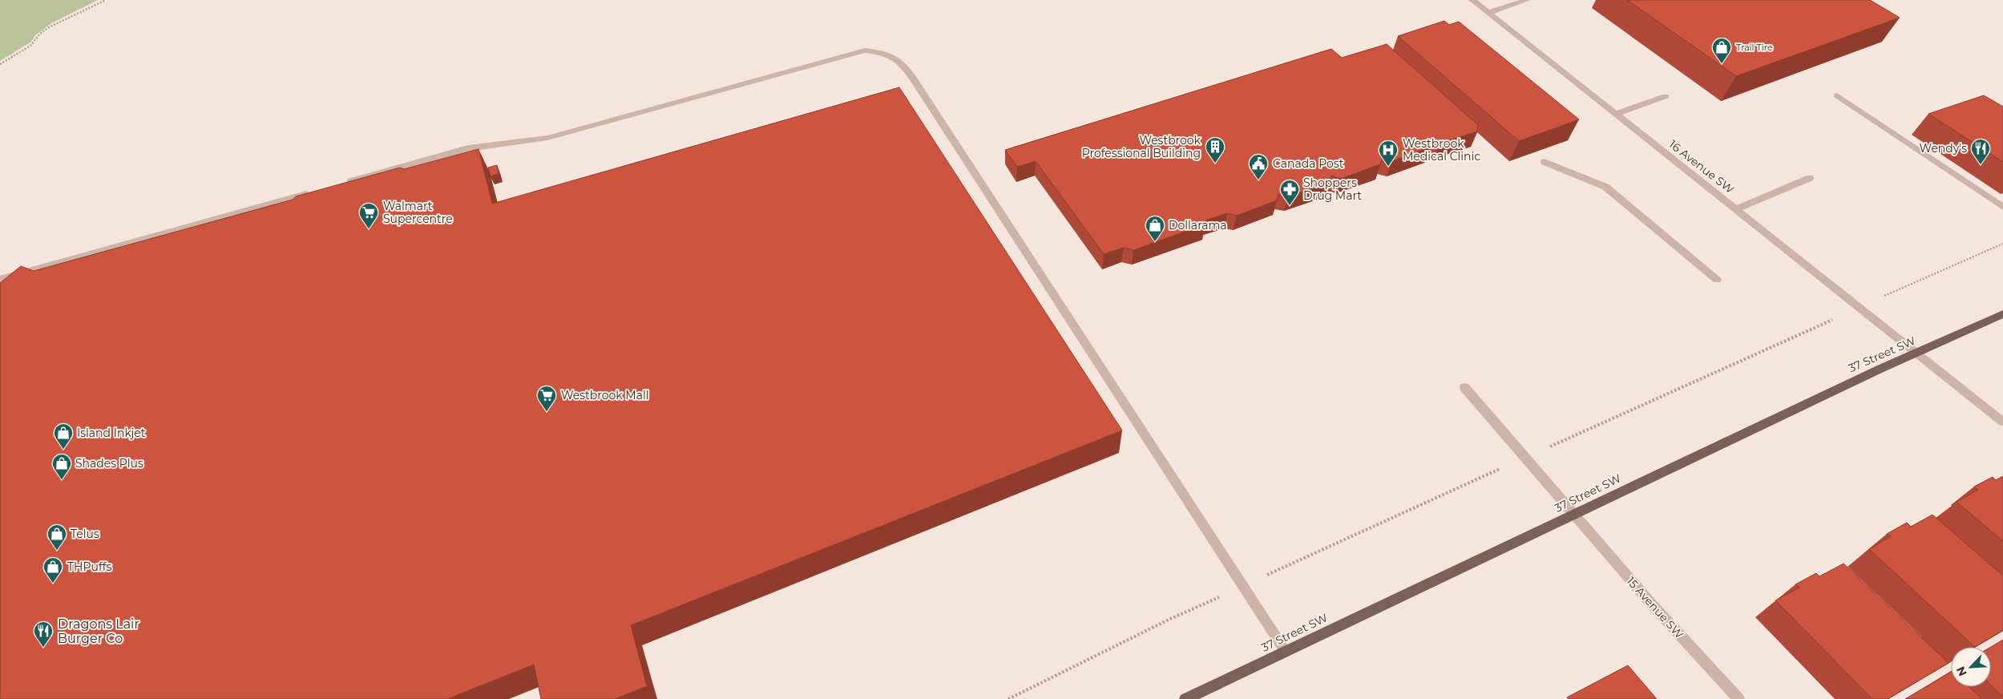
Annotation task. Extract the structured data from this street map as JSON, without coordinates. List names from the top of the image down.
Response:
{
  "streets": {
    "main road": ["37 Street SW"],
    "street": ["16 Avenue SW", "15 Avenue SW"]
  },
  "crossings": [
    ["16 Avenue SW", "37 Street SW"],
    ["37 Street SW", "15 Avenue SW"]
  ],
  "places": {
    "shop": [
      "Trail Tire",
      "Dollarama",
      "Island Inkjet",
      "Shades Plus",
      "Telus",
      "THPuffs"
    ],
    "building": ["Westbrook Professional Building"],
    "restaurant": ["Wendy's", "Dragons Lair Burger Co"],
    "hospital": ["Westbrook Medical Clinic"],
    "public building": ["Canada Post"],
    "pharmacy": ["Shoppers Drug Mart"],
    "supermarket": ["Walmart Supercentre", "Westbrook Mall"]
  },
  "north": "bottom left"
}
